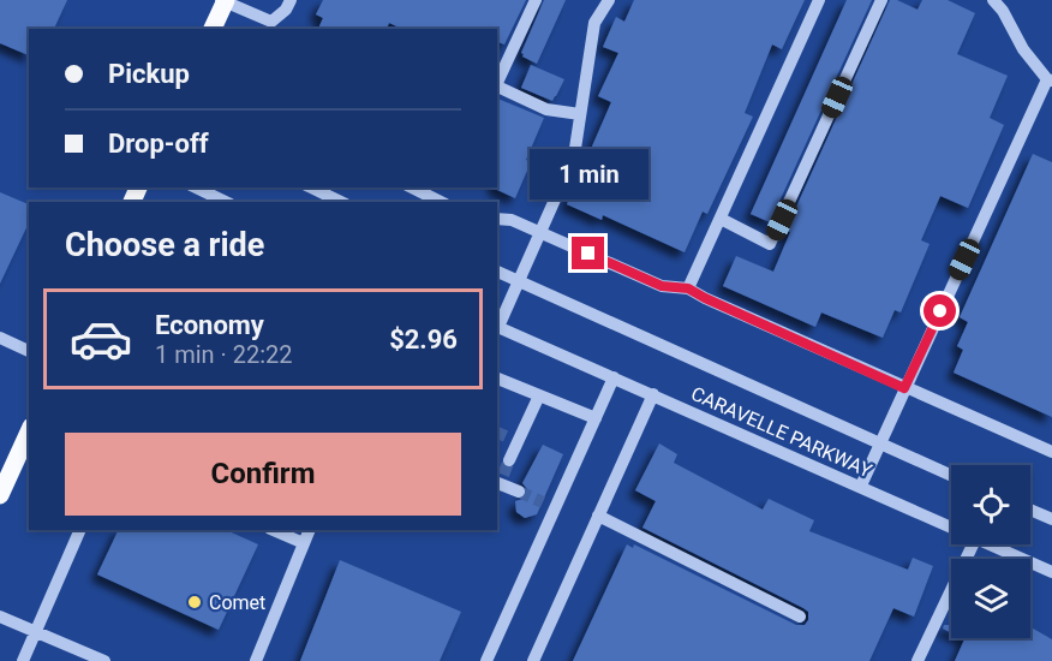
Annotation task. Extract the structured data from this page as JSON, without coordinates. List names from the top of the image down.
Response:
{
  "streets": {
    "street": ["CARAVELLE PARKWAY"]
  },
  "places": ["Comet"],
  "page": {
    "banner": ["Pickup", "Drop-off"],
    "bubble": "1 min",
    "heading": "Choose a ride",
    "list": [
      {
        "name": "Economy",
        "note": "1 min · 22:22",
        "value": "$2.96"
      }
    ],
    "buttons": "Confirm"
  }
}
